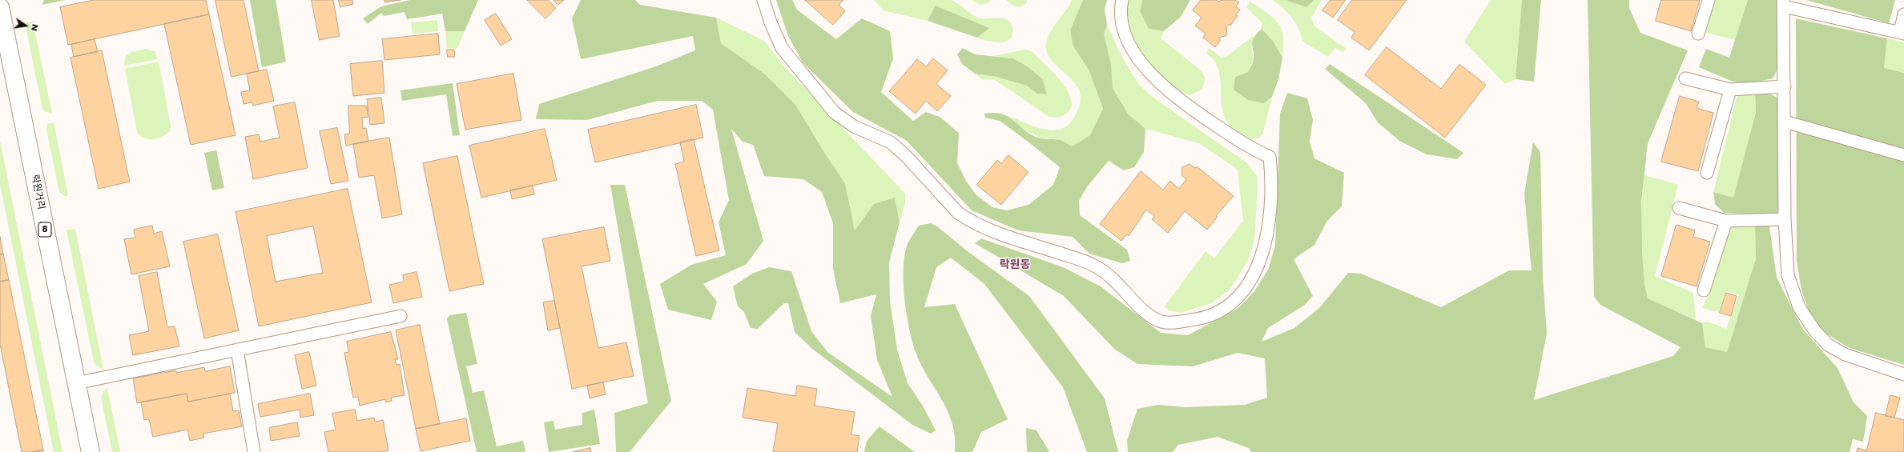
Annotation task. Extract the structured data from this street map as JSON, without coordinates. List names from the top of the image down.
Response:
{
  "streets": {
    "main road": ["락원거리", "8"]
  },
  "districts": ["락원동"],
  "north": "right"
}
